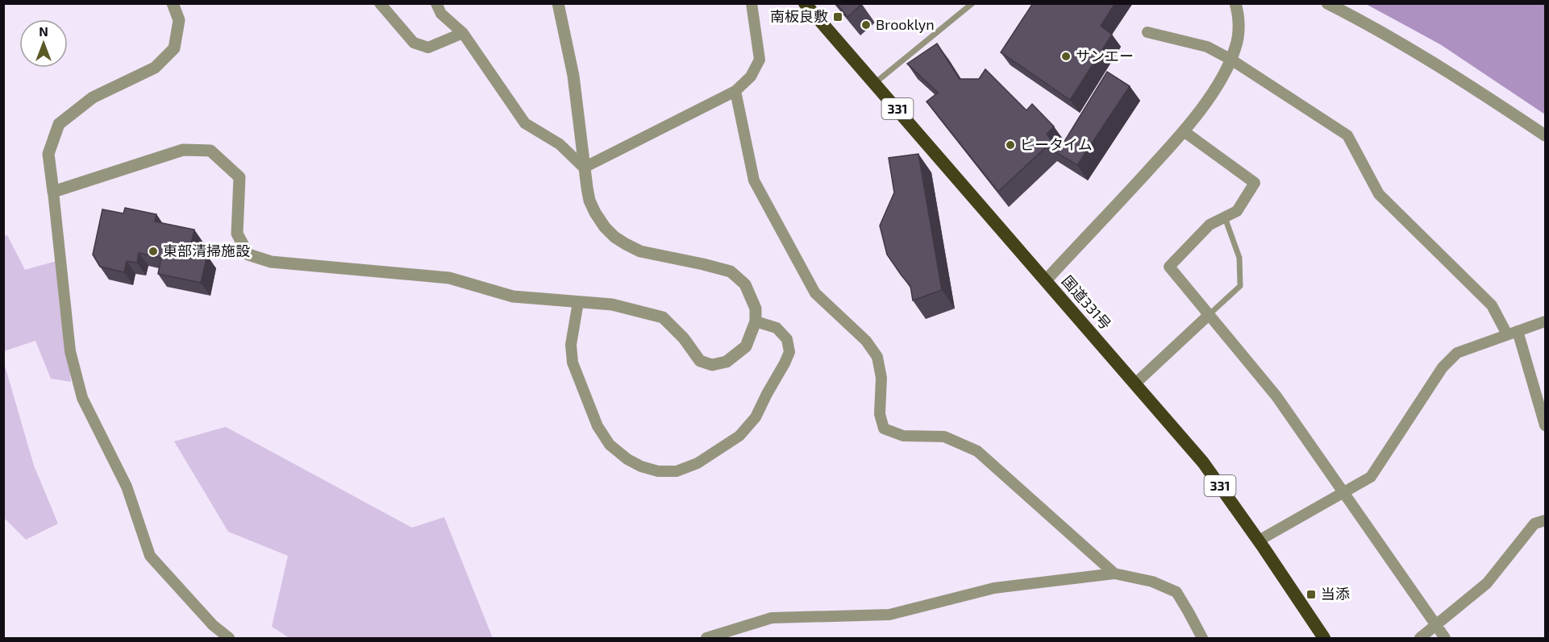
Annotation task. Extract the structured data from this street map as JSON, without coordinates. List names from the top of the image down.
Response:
{
  "streets": {
    "highway": ["331", "国道331号"]
  },
  "places": {
    "transit": ["南板良敷", "当添"],
    "other": [
      "Brooklyn",
      "サンエー",
      "ピータイム",
      "東部清掃施設"
    ]
  },
  "north": "top"
}
